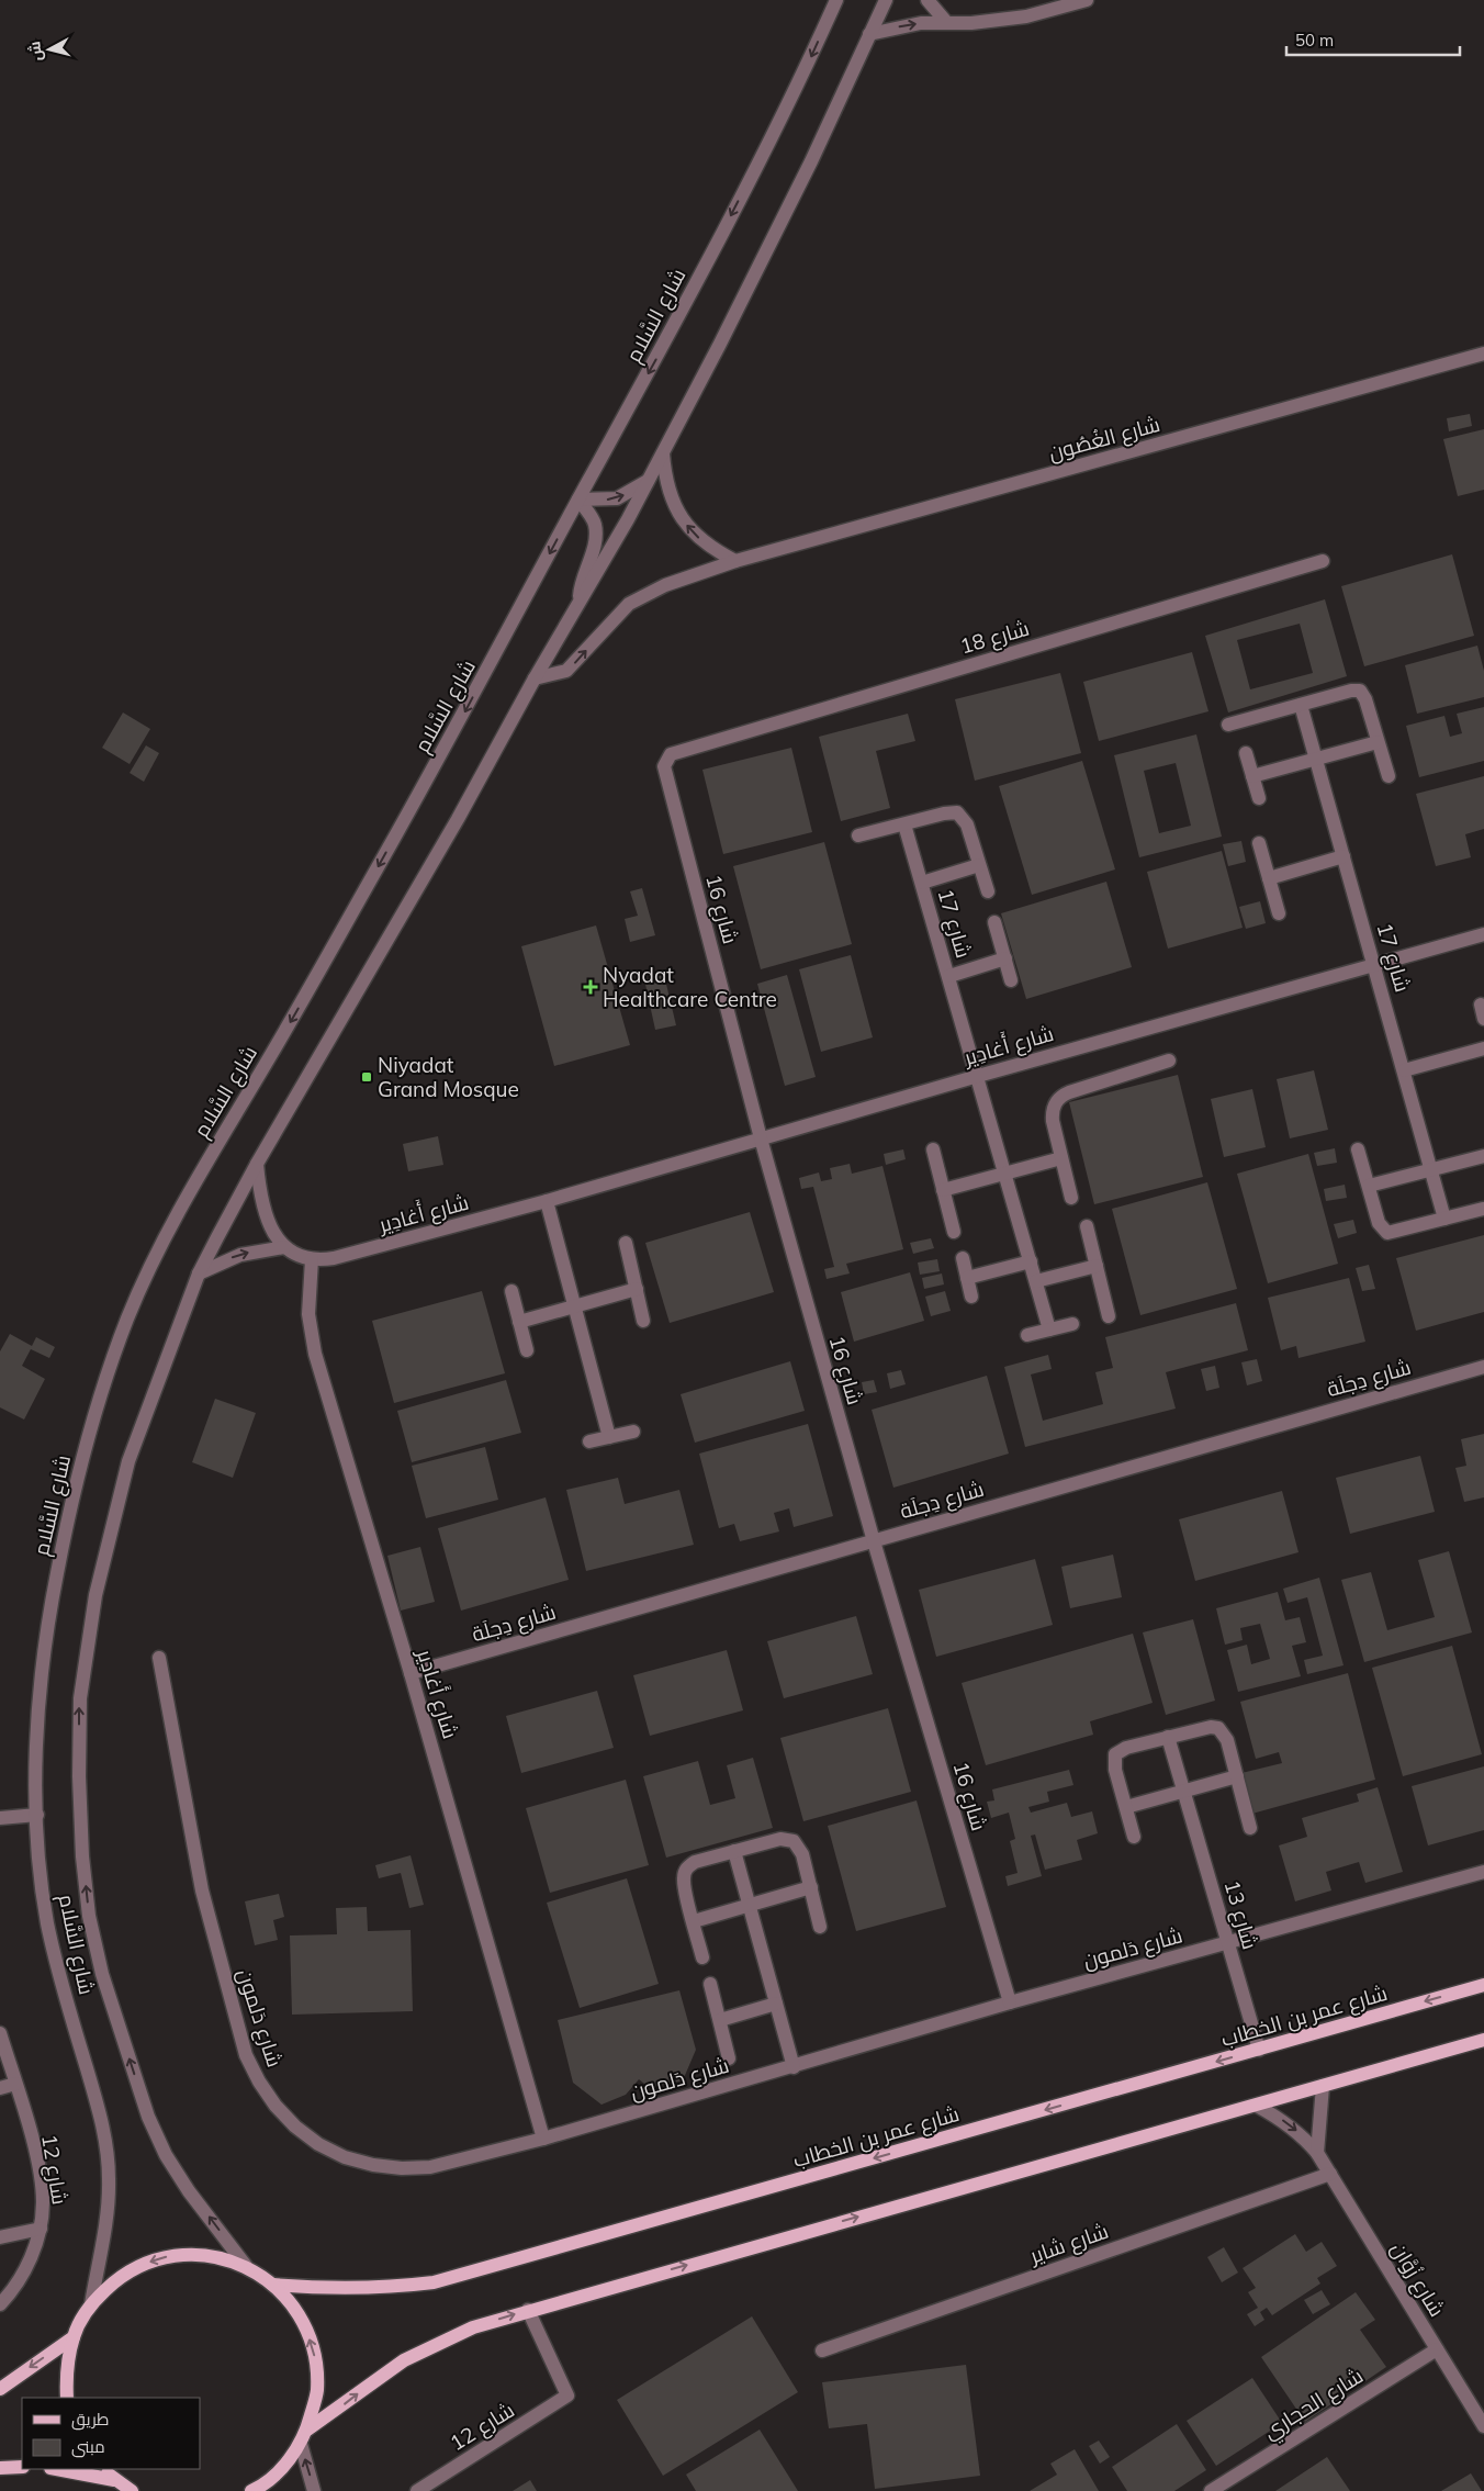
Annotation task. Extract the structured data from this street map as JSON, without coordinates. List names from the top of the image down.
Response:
{
  "streets": {
    "main road": ["شارع عمر بن الخطاب"],
    "street": [
      "شارع السَّلام",
      "شارع الغُصُون",
      "شارع 18",
      "شارع 16",
      "شارع 17",
      "شارع أَغادِير",
      "شارع دِجلَة",
      "شارع 13",
      "شارع دَلمون",
      "شارع 12",
      "شارع شاير",
      "شارع زُوَّان",
      "شارع الحجاري"
    ]
  },
  "crossings": [
    ["شارع السَّلام", "شارع الغُصُون"],
    ["شارع 18", "شارع 16"],
    ["شارع 16", "شارع أَغادِير"],
    ["شارع 16", "شارع دِجلَة"],
    ["شارع 16", "شارع دَلمون"],
    ["شارع 17", "شارع أَغادِير"],
    ["شارع أَغادِير", "شارع دِجلَة"],
    ["شارع أَغادِير", "شارع دَلمون"],
    ["شارع 13", "شارع دَلمون"],
    ["شارع 13", "شارع عمر بن الخطاب"],
    ["شارع شاير", "شارع زُوَّان"],
    ["شارع زُوَّان", "شارع الحجاري"]
  ],
  "places": {
    "health": ["Nyadat Healthcare Centre"],
    "transit": ["Niyadat Grand Mosque"]
  },
  "legend": ["طريق", "مبنى"],
  "scale_bar": "50 m",
  "north": "left"
}
